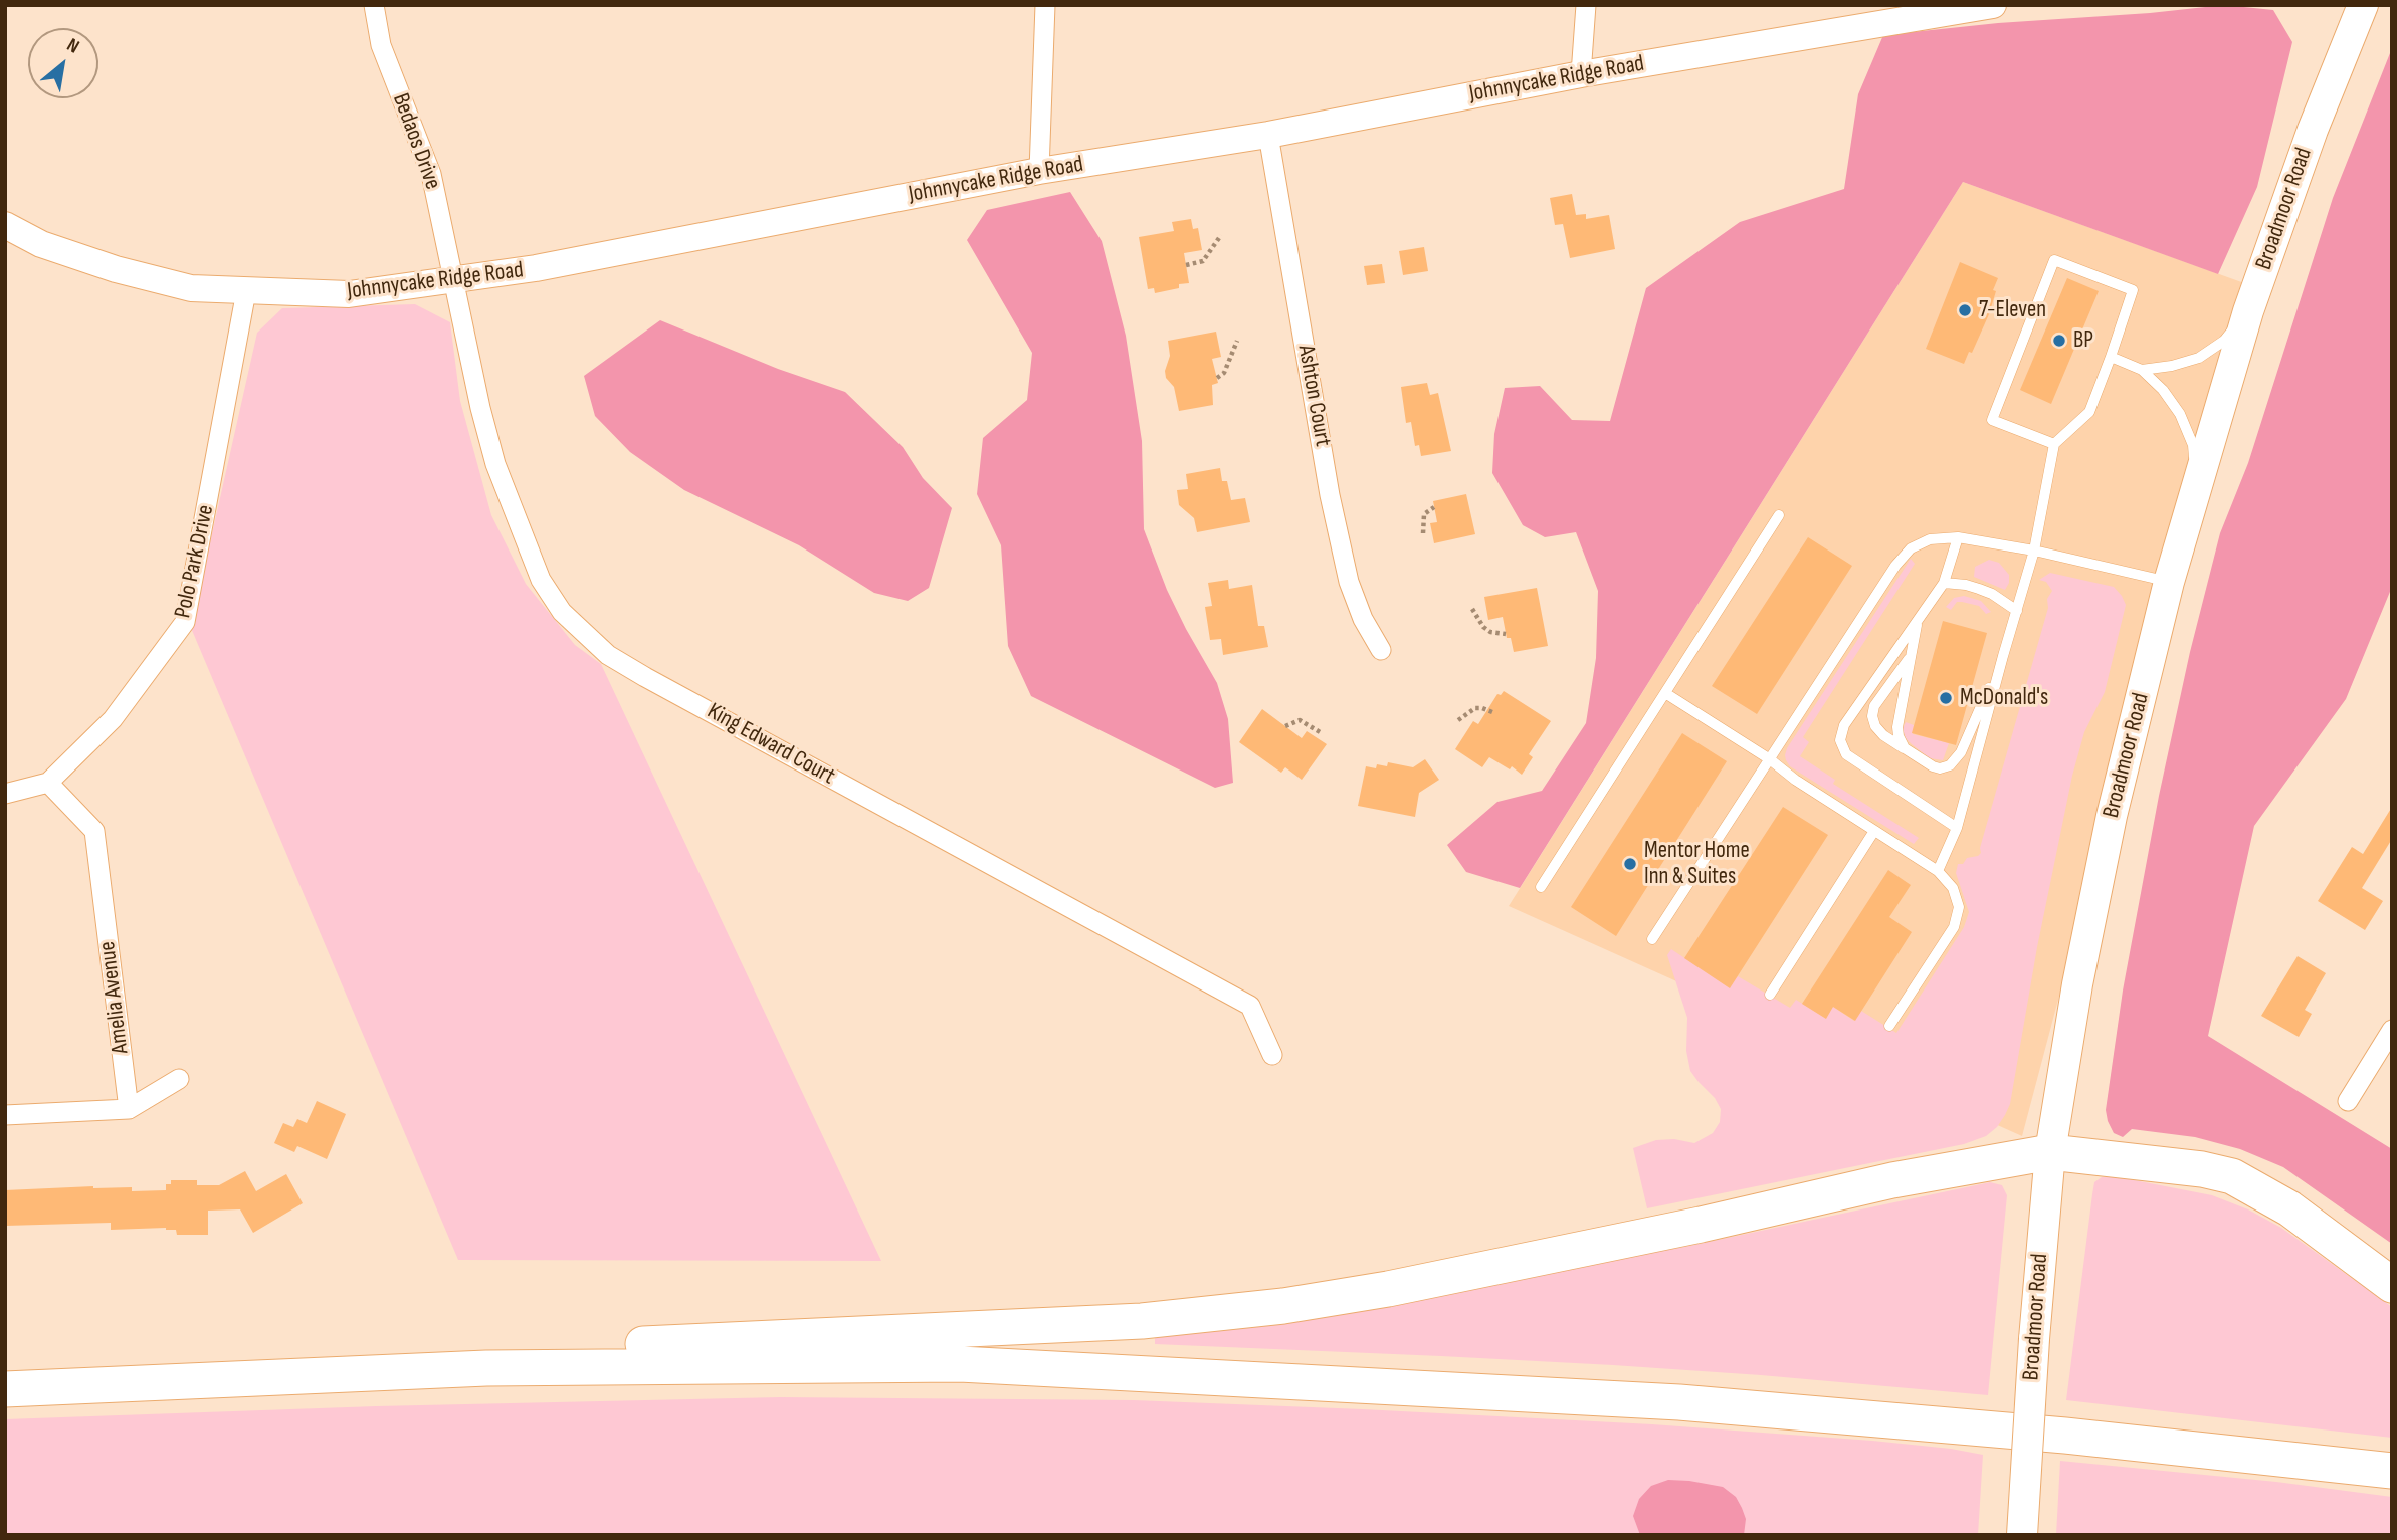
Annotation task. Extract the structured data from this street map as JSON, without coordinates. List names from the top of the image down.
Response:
{
  "streets": {
    "main road": ["Johnnycake Ridge Road", "Broadmoor Road"],
    "street": [
      "Bedaos Drive",
      "Ashton Court",
      "Polo Park Drive",
      "King Edward Court",
      "Amelia Avenue"
    ]
  },
  "crossings": [
    ["Johnnycake Ridge Road", "Bedaos Drive"],
    ["Johnnycake Ridge Road", "Ashton Court"],
    ["Johnnycake Ridge Road", "Polo Park Drive"],
    ["Johnnycake Ridge Road", "King Edward Court"],
    ["Bedaos Drive", "King Edward Court"],
    ["Polo Park Drive", "Amelia Avenue"]
  ],
  "places": [
    "7-Eleven",
    "BP",
    "McDonald's",
    "Mentor Home Inn & Suites"
  ],
  "north": "top right"
}
